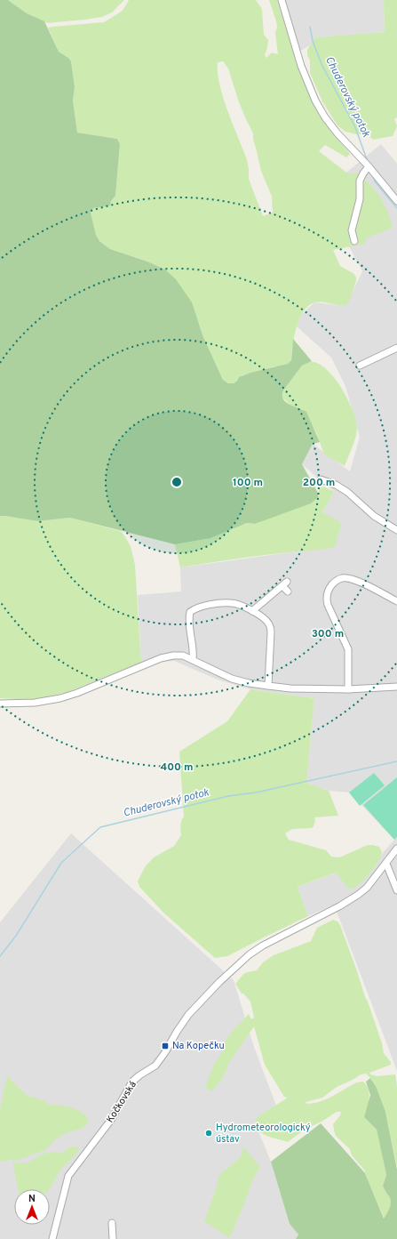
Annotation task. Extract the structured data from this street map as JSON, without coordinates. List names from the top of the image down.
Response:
{
  "streets": {
    "street": ["Kočkovská"]
  },
  "water": ["Chuderovský potok"],
  "places": {
    "transit": ["Na Kopečku"],
    "other": ["Hydrometeorologický ústav"]
  },
  "north": "top",
  "rings": [
    "100 m",
    "200 m",
    "300 m",
    "400 m"
  ]
}
